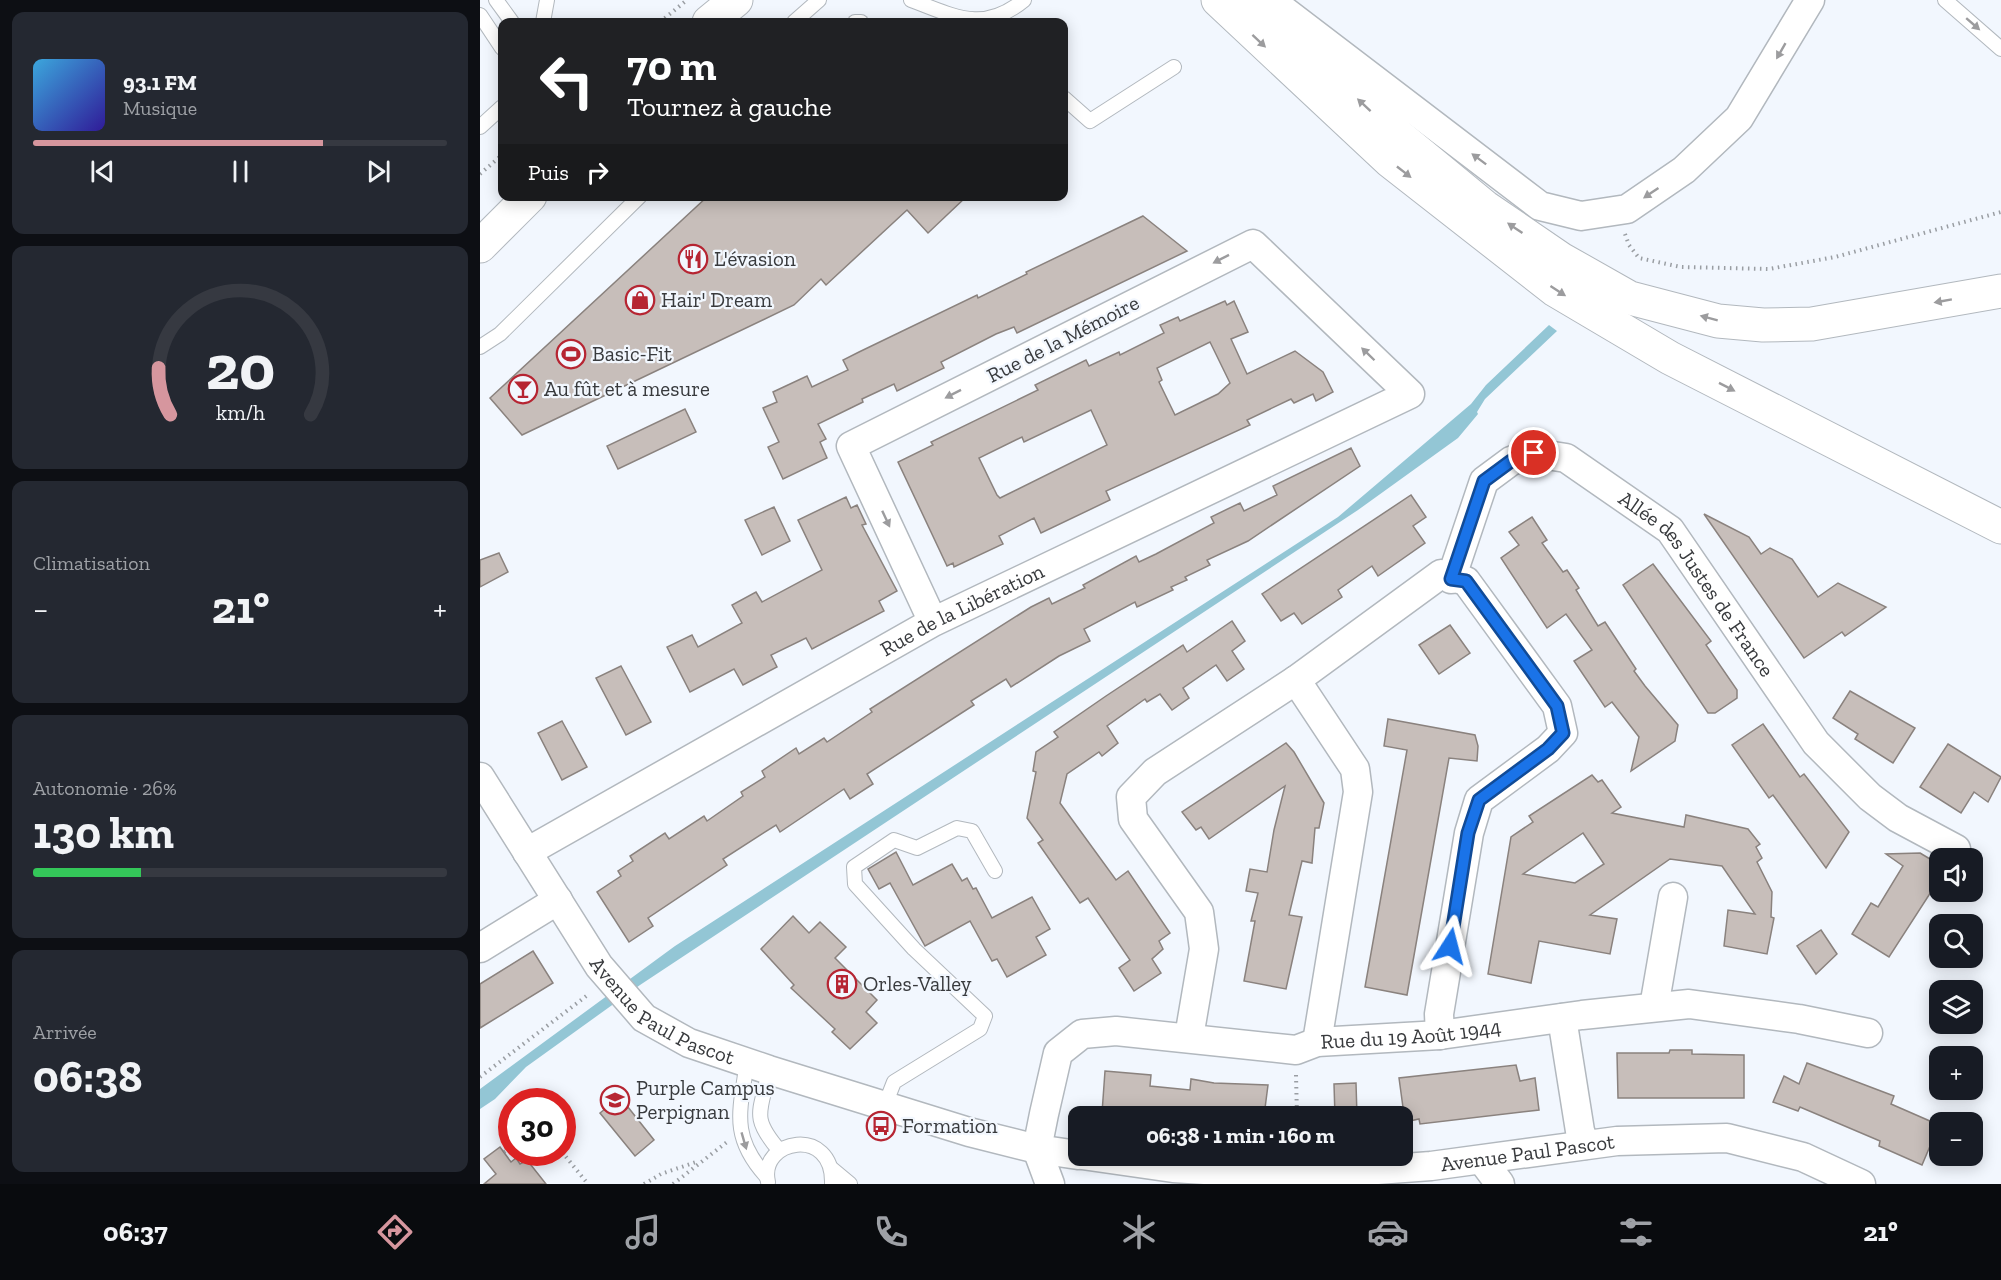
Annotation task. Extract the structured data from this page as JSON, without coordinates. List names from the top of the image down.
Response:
{
  "streets": {
    "street": [
      "Rue de la Mémoire",
      "Allée des Justes de France",
      "Rue de la Libération",
      "Avenue Paul Pascot",
      "Rue du 19 Août 1944"
    ]
  },
  "crossings": [
    ["Rue de la Mémoire", "Rue de la Libération"],
    ["Rue de la Libération", "Avenue Paul Pascot"],
    ["Avenue Paul Pascot", "Rue du 19 Août 1944"]
  ],
  "places": {
    "restaurant": ["L'évasion"],
    "shop": ["Hair' Dream"],
    "sports": ["Basic-Fit"],
    "bar": ["Au fût et à mesure"],
    "building": ["Orles-Valley"],
    "school or university": ["Purple Campus Perpignan"],
    "bus stop": ["Formation"]
  },
  "page": {
    "turn": ["70 m", "Tournez à gauche"],
    "song": ["93.1 FM", "Musique"],
    "then": "Puis",
    "tile": [
      "Climatisation",
      ["Autonomie · 26%", "130 km"],
      ["Arrivée", "06:38"]
    ],
    "heat": ["−", "21°", "+"],
    "map_buttons": ["+", "−"],
    "limit": "30",
    "trip": "06:38 · 1 min · 160 m",
    "tabs": ["06:37", "21°"],
    "gauge": ["20", "km/h"]
  }
}
